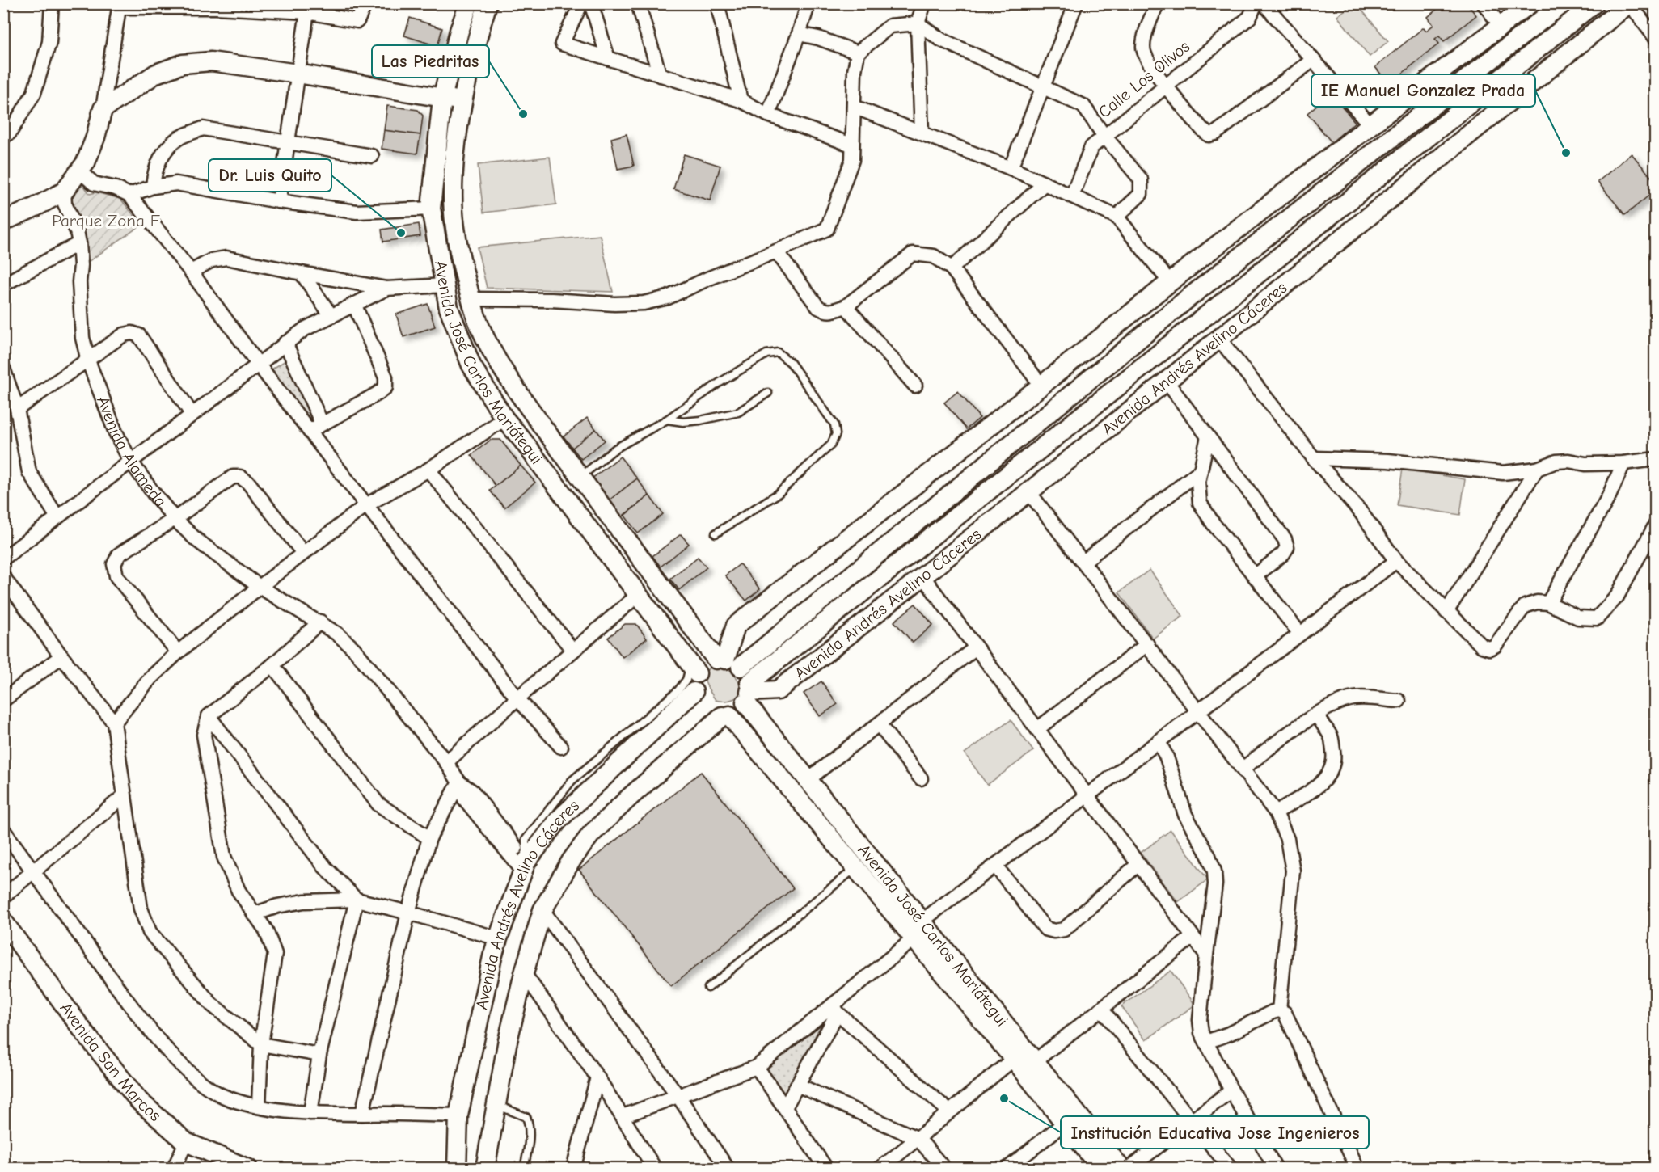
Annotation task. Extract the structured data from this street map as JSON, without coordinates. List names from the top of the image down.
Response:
{
  "streets": {
    "street": [
      "Calle Los Olivos",
      "Avenida Andrés Avelino Cáceres",
      "Avenida José Carlos Mariátegui",
      "Avenida Alameda",
      "Avenida San Marcos"
    ]
  },
  "crossings": [
    ["Avenida Andrés Avelino Cáceres", "Avenida José Carlos Mariátegui"],
    ["Avenida Andrés Avelino Cáceres", "Avenida Alameda"]
  ],
  "parks": ["Parque Zona F"],
  "places": [
    "Las Piedritas",
    "IE Manuel Gonzalez Prada",
    "Dr. Luis Quito",
    "Institución Educativa Jose Ingenieros"
  ]
}
